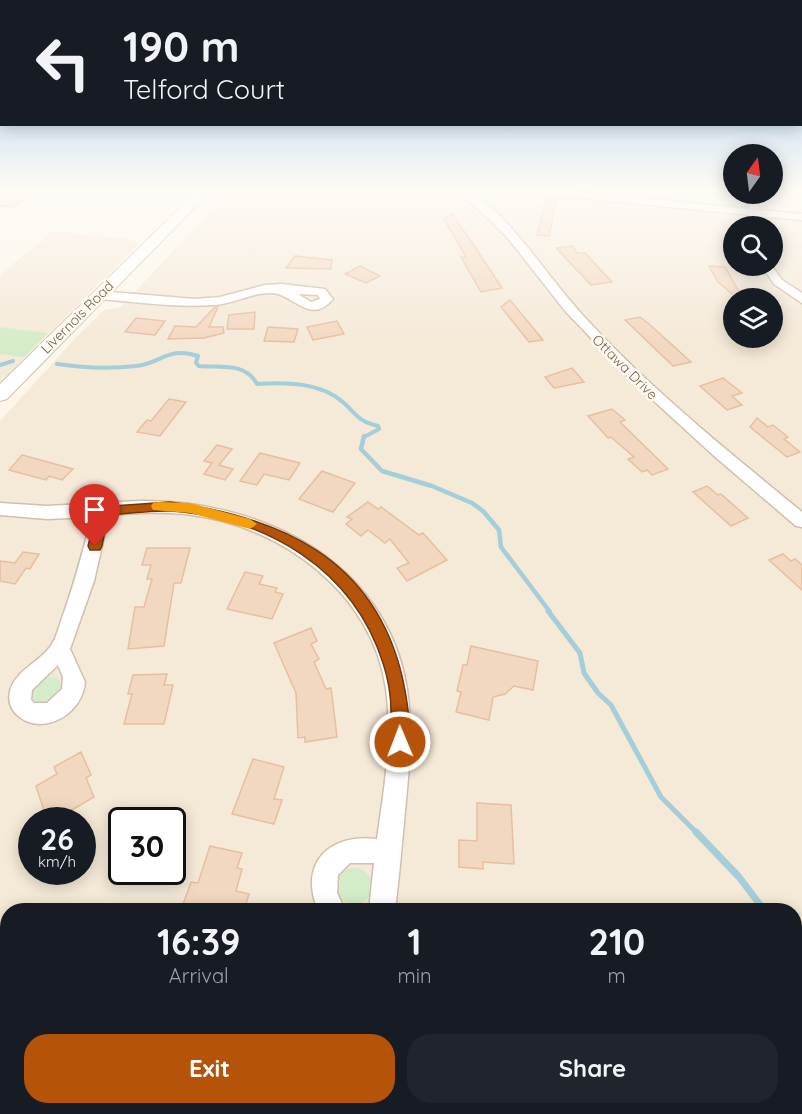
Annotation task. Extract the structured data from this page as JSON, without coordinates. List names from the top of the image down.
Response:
{
  "streets": {
    "street": ["Livernois Road", "Ottawa Drive"]
  },
  "north": "top",
  "page": {
    "turn": ["190 m", "Telford Court"],
    "speed": "26 km/h",
    "limit": "30",
    "eta": [
      "16:39",
      "Arrival",
      "1",
      "min",
      "210",
      "m"
    ],
    "buttons": ["Exit", "Share"]
  }
}
